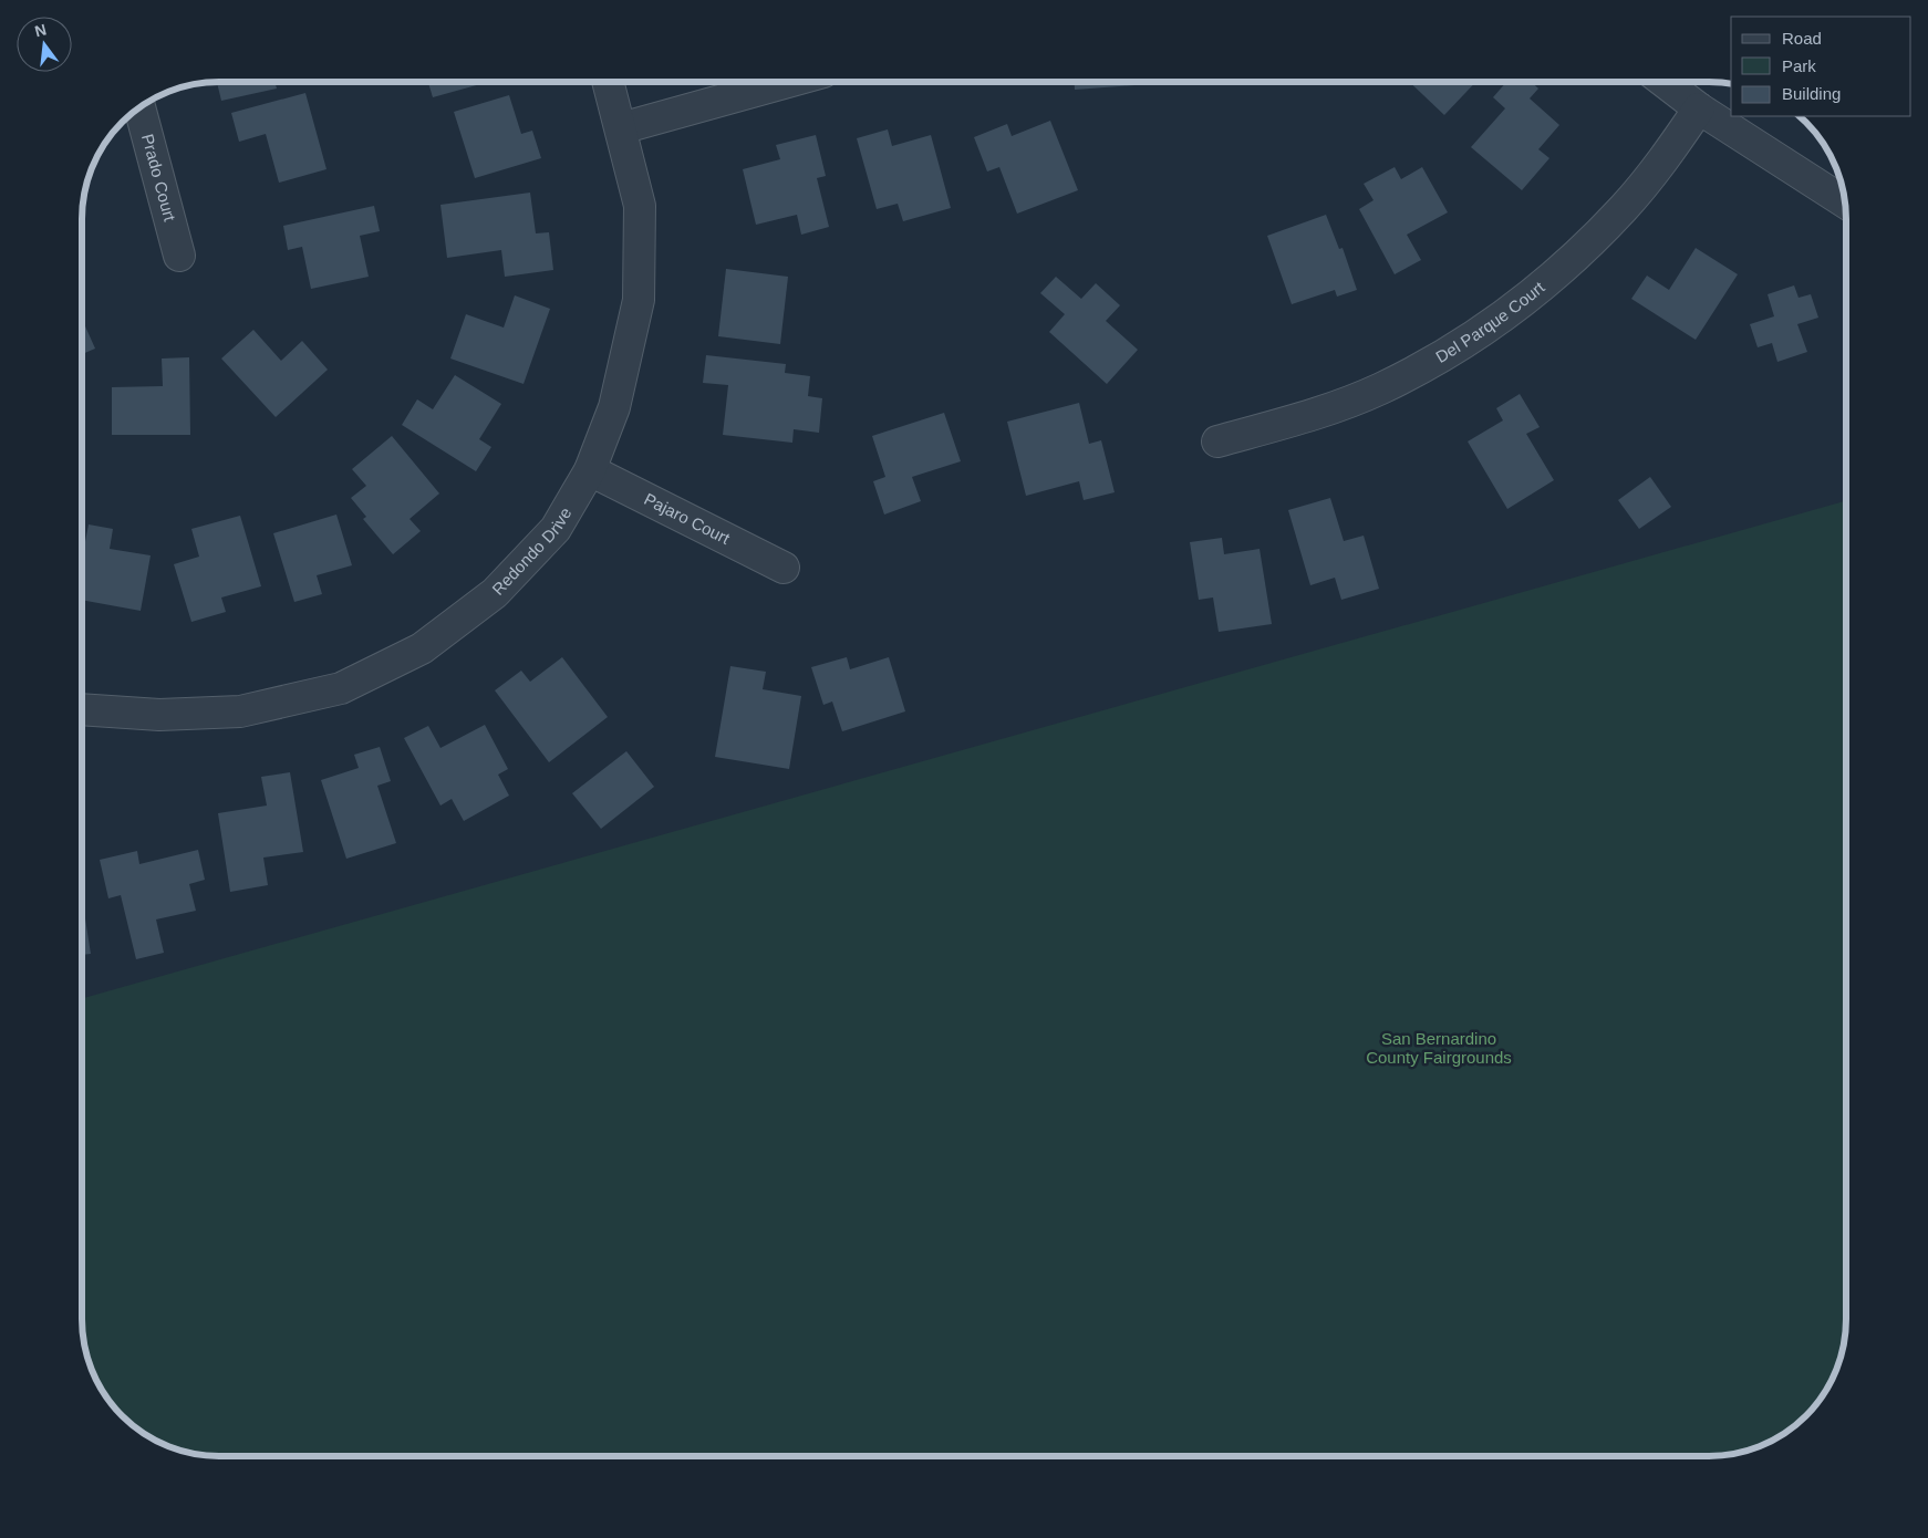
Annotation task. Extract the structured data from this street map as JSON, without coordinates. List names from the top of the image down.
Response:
{
  "streets": {
    "street": [
      "Prado Court",
      "Del Parque Court",
      "Pajaro Court",
      "Redondo Drive"
    ]
  },
  "crossings": [
    ["Pajaro Court", "Redondo Drive"]
  ],
  "parks": ["San Bernardino County Fairgrounds"],
  "legend": ["Road", "Park", "Building"],
  "north": "top"
}
